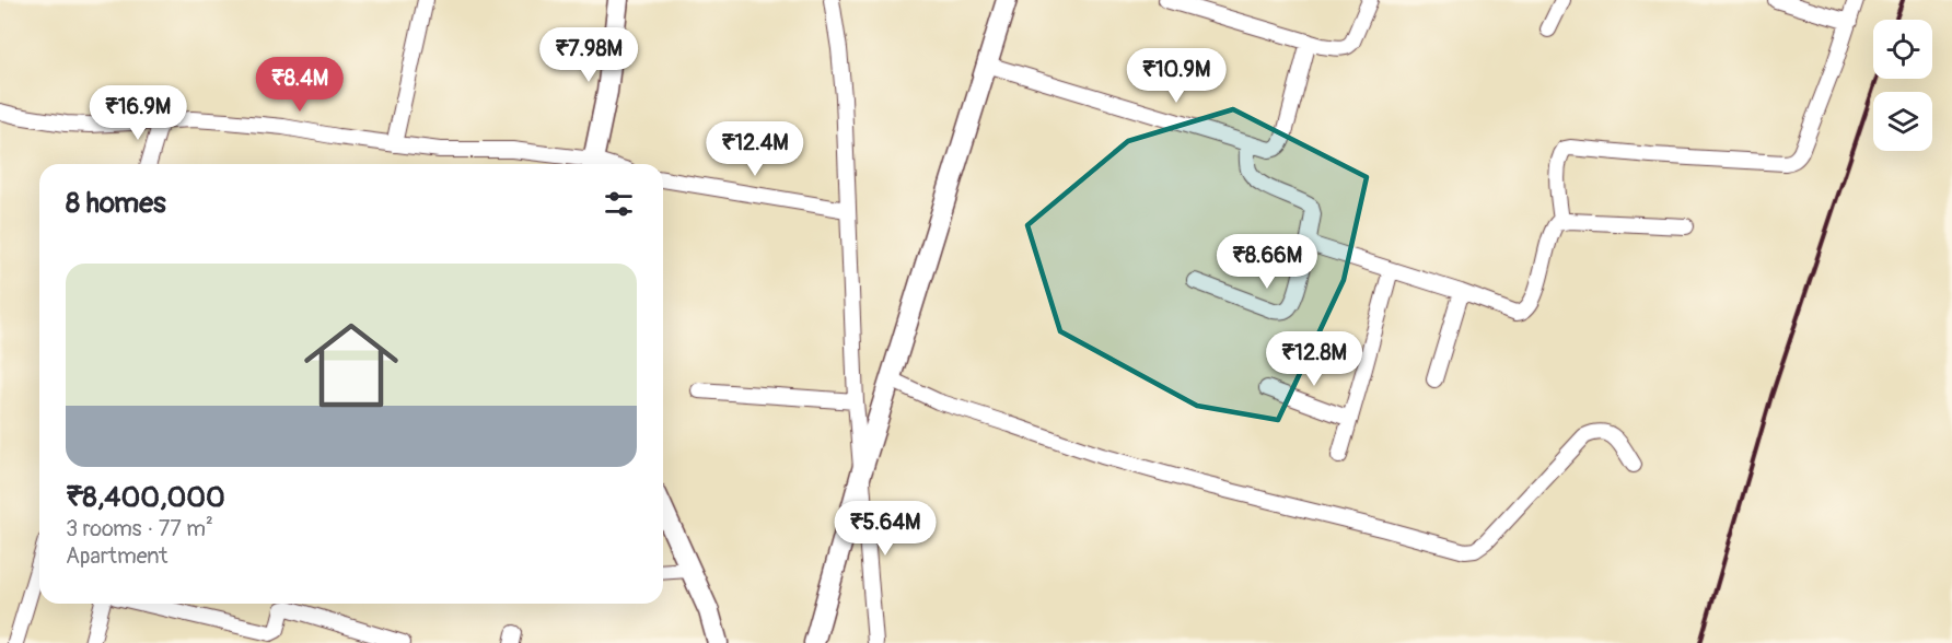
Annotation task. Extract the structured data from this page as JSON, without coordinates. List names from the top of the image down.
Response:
{
  "page": {
    "price": [
      "₹7.98M",
      "₹10.9M",
      "₹8.4M",
      "₹16.9M",
      "₹12.4M",
      "₹8.66M",
      "₹12.8M",
      "₹5.64M"
    ],
    "heading": "8 homes",
    "list": [
      {
        "name": "₹8,400,000",
        "note": "3 rooms · 77 m² · Apartment"
      }
    ]
  }
}
